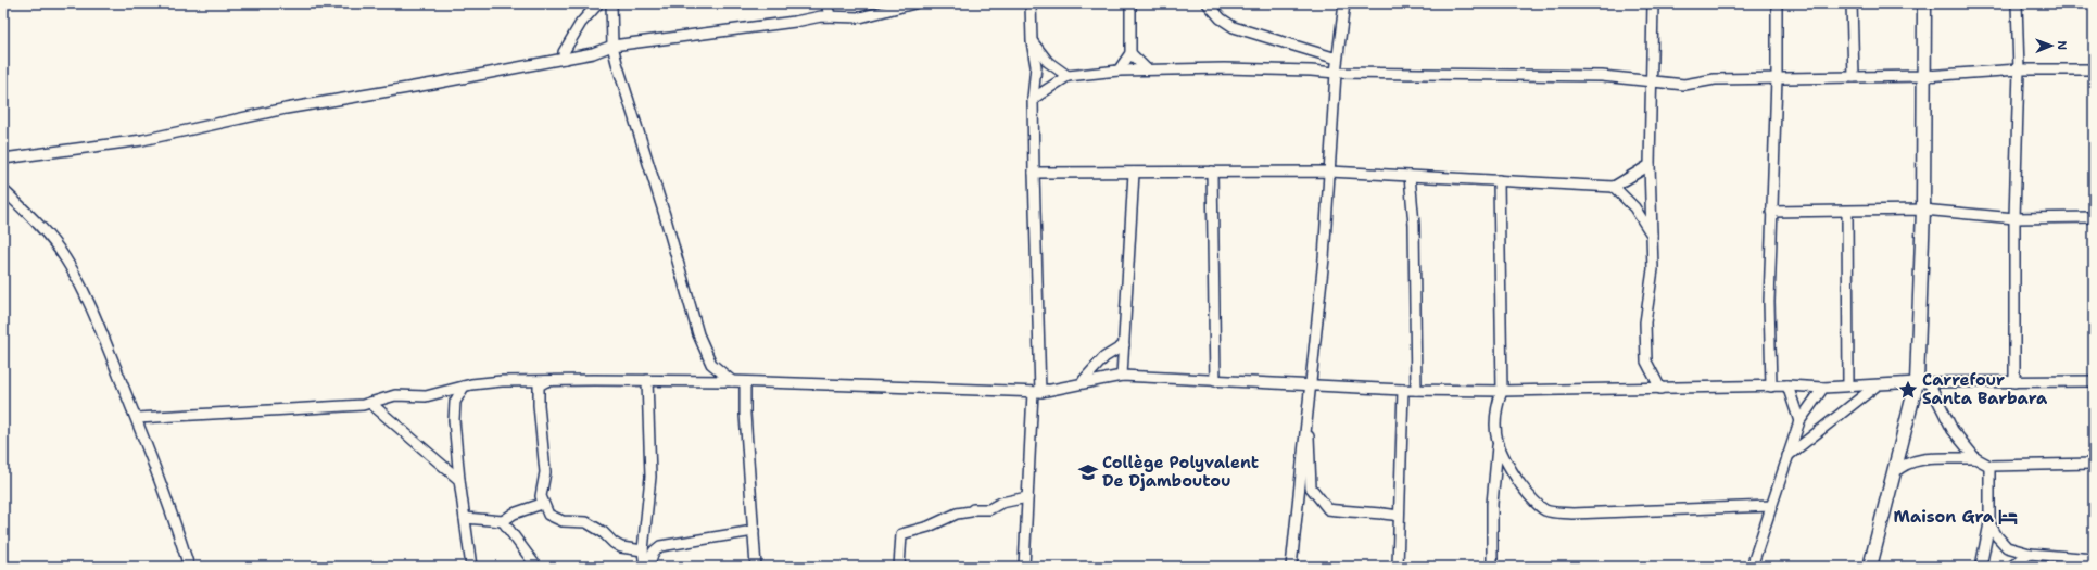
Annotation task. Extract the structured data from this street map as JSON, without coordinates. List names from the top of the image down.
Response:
{
  "places": {
    "place": ["Carrefour Santa Barbara"],
    "school or university": ["Collège Polyvalent De Djamboutou"],
    "hotel": ["Maison Gra"]
  },
  "north": "right"
}
